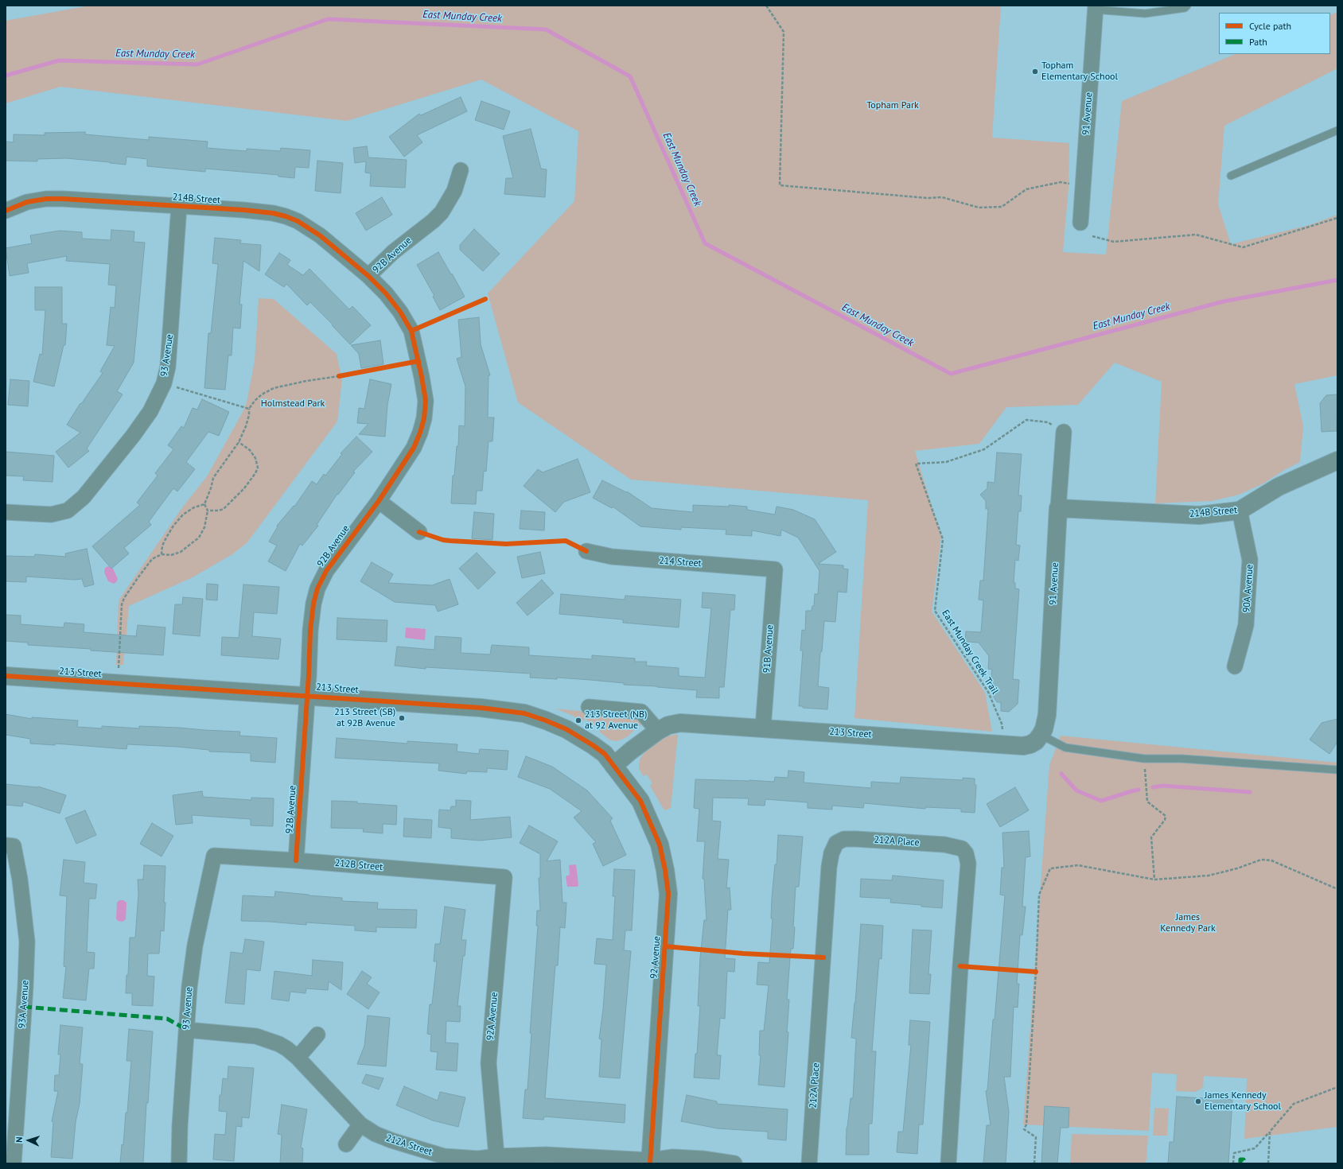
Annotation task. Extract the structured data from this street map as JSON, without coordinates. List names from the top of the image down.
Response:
{
  "streets": {
    "street": [
      "91 Avenue",
      "214B Street",
      "92B Avenue",
      "93 Avenue",
      "214 Street",
      "90A Avenue",
      "91B Avenue",
      "213 Street",
      "212A Place",
      "212B Street",
      "92 Avenue",
      "93A Avenue",
      "92A Avenue",
      "212A Street"
    ],
    "path": ["East Munday Creek Trail"]
  },
  "crossings": [
    ["91 Avenue", "214B Street"],
    ["91 Avenue", "East Munday Creek Trail"],
    ["91 Avenue", "213 Street"],
    ["214B Street", "92B Avenue"],
    ["214B Street", "93 Avenue"],
    ["214B Street", "90A Avenue"],
    ["92B Avenue", "213 Street"],
    ["92B Avenue", "212B Street"],
    ["93 Avenue", "212B Street"],
    ["93 Avenue", "212A Street"],
    ["214 Street", "91B Avenue"],
    ["91B Avenue", "213 Street"],
    ["East Munday Creek Trail", "213 Street"],
    ["213 Street", "92 Avenue"],
    ["212B Street", "92A Avenue"],
    ["92 Avenue", "212A Street"],
    ["92A Avenue", "212A Street"]
  ],
  "water": ["East Munday Creek"],
  "parks": ["Topham Park", "Holmstead Park", "James Kennedy Park"],
  "places": [
    "Topham Elementary School",
    "213 Street (SB) at 92B Avenue",
    "213 Street (NB) at 92 Avenue",
    "James Kennedy Elementary School"
  ],
  "legend": ["Cycle path", "Path"],
  "north": "left"
}
